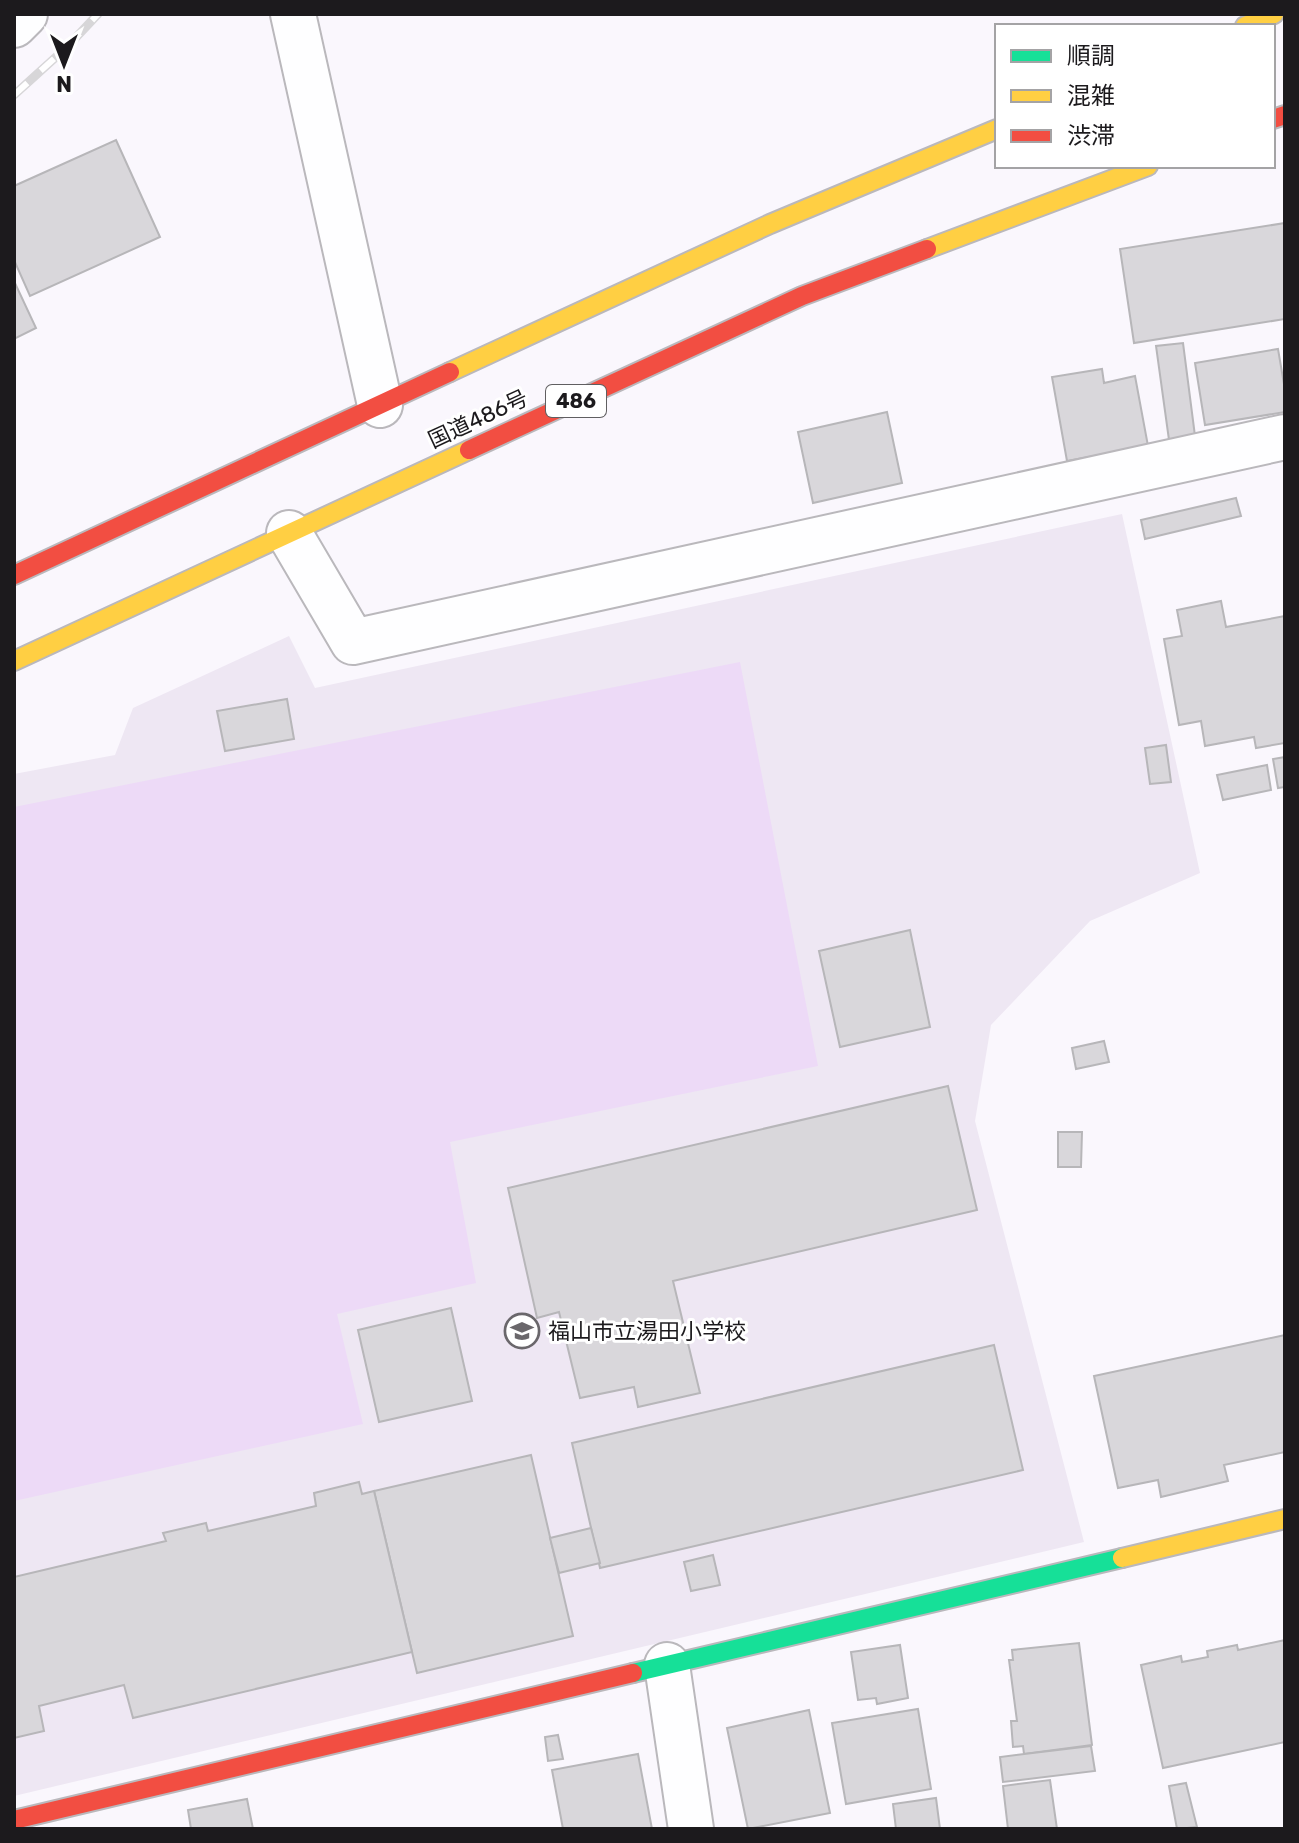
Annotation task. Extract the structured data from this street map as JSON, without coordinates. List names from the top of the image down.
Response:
{
  "streets": {
    "main road": ["486", "国道486号"]
  },
  "places": {
    "school or university": ["福山市立湯田小学校"]
  },
  "legend": ["順調", "混雑", "渋滞"],
  "north": "bottom"
}
